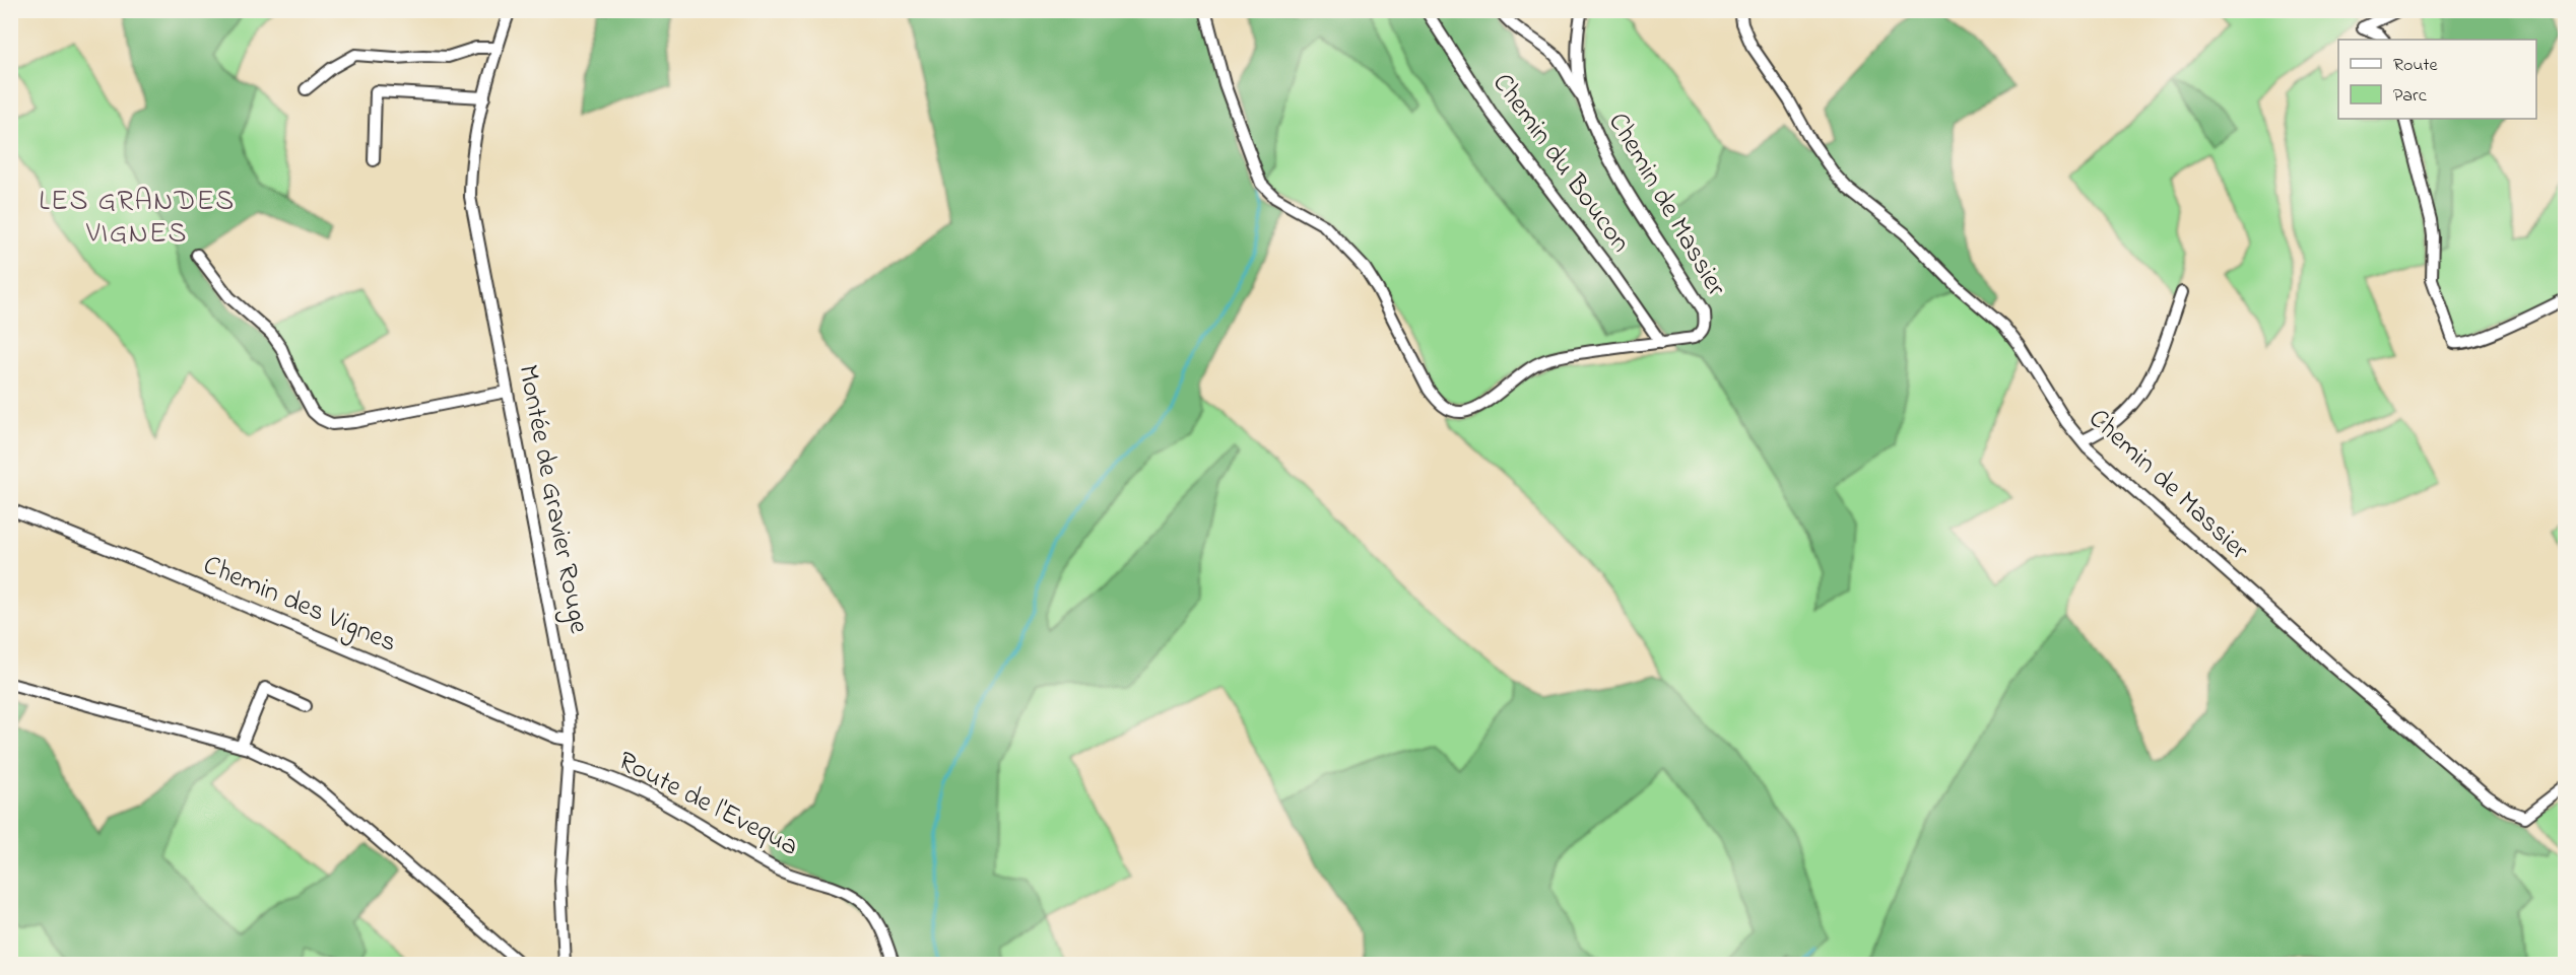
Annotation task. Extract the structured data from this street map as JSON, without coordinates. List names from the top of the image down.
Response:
{
  "streets": {
    "street": [
      "Chemin du Boucon",
      "Chemin de Massier",
      "Montée de Gravier Rouge",
      "Chemin des Vignes",
      "Route de l'Evequa"
    ]
  },
  "crossings": [
    ["Chemin du Boucon", "Chemin de Massier"],
    ["Montée de Gravier Rouge", "Chemin des Vignes"],
    ["Montée de Gravier Rouge", "Route de l'Evequa"]
  ],
  "districts": ["LES GRANDES VIGNES"],
  "legend": ["Route", "Parc"]
}
